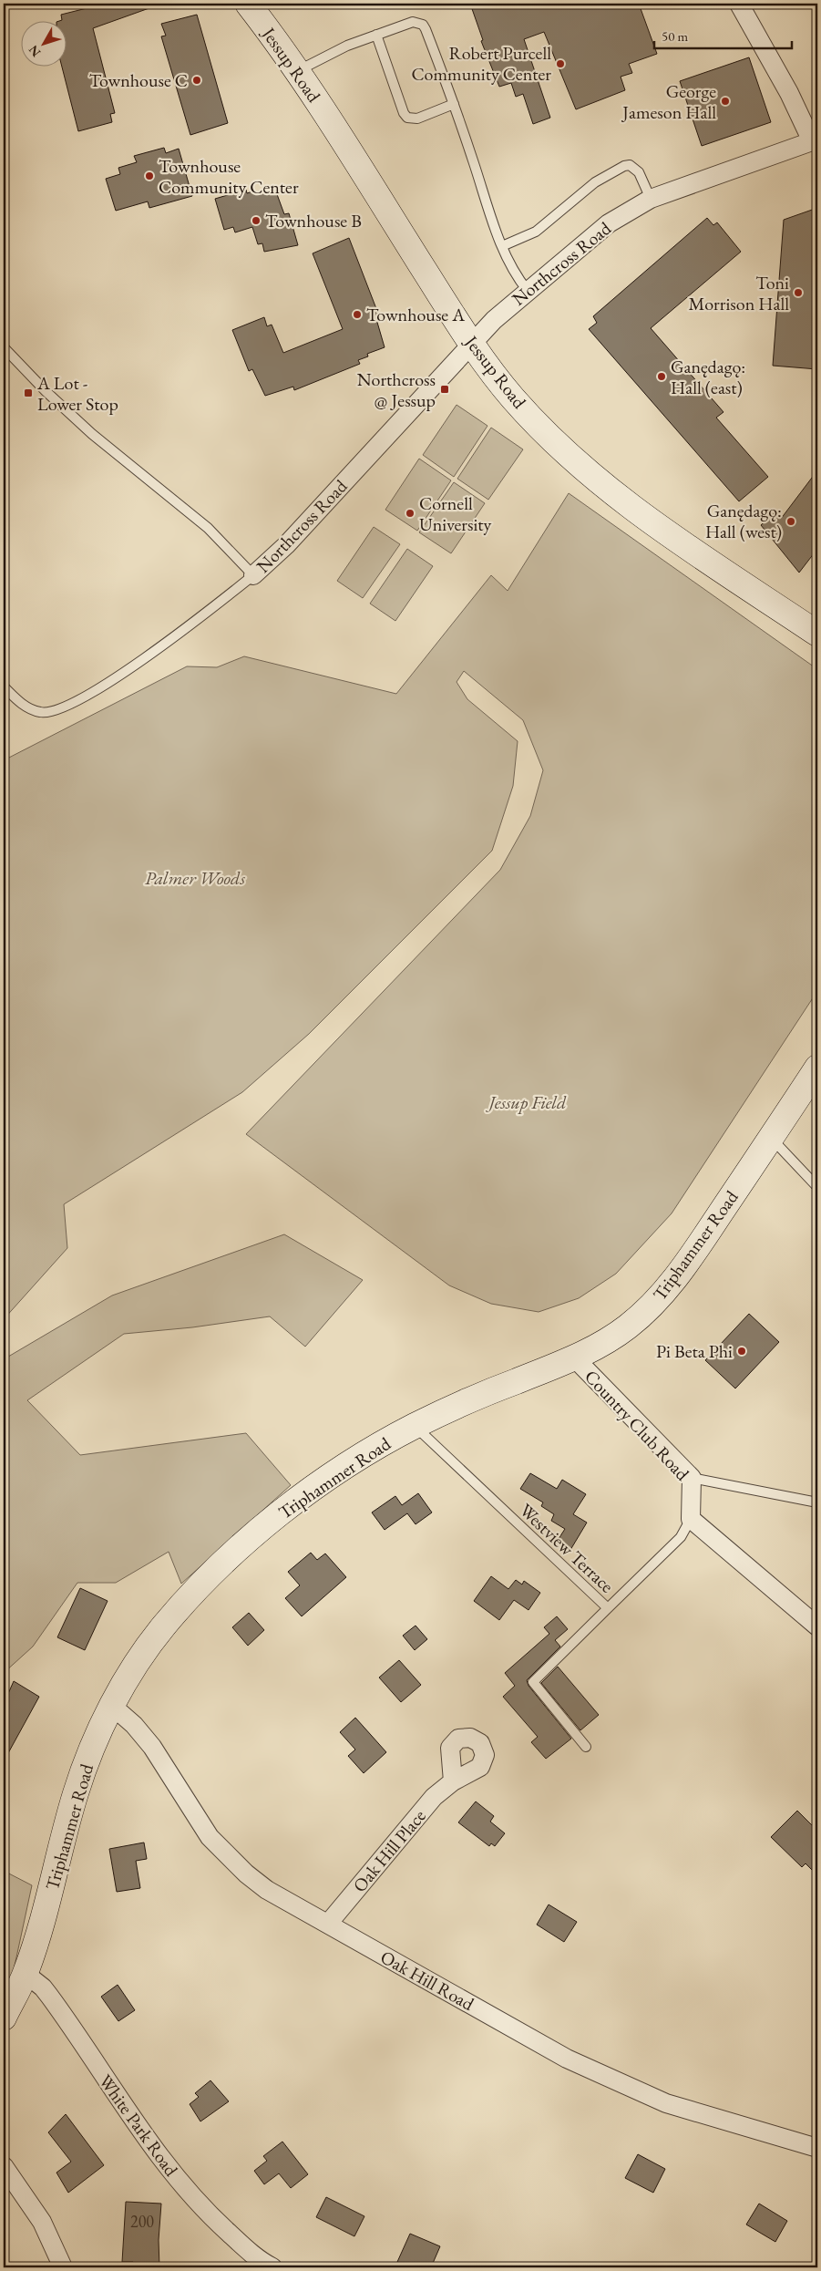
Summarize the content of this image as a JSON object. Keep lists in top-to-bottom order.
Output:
{
  "streets": {
    "street": [
      "Jessup Road",
      "Northcross Road",
      "Triphammer Road",
      "Country Club Road",
      "Oak Hill Place",
      "Oak Hill Road",
      "White Park Road"
    ],
    "lane": ["Westview Terrace"]
  },
  "crossings": [
    ["Jessup Road", "Northcross Road"],
    ["Triphammer Road", "Country Club Road"],
    ["Triphammer Road", "Westview Terrace"],
    ["Triphammer Road", "Oak Hill Road"],
    ["Triphammer Road", "White Park Road"],
    ["Country Club Road", "Westview Terrace"],
    ["Oak Hill Place", "Oak Hill Road"]
  ],
  "parks": ["Palmer Woods", "Jessup Field"],
  "places": {
    "other": [
      "Robert Purcell Community Center",
      "Townhouse C",
      "George Jameson Hall",
      "Townhouse Community Center",
      "Townhouse B",
      "Toni Morrison Hall",
      "Townhouse A",
      "Ganędagǫ: Hall (east)",
      "Cornell University",
      "Ganędagǫ: Hall (west)",
      "Pi Beta Phi"
    ],
    "transit": ["Northcross @ Jessup", "A Lot - Lower Stop"]
  },
  "house_numbers": ["200"],
  "scale_bar": "50 m",
  "north": "bottom left"
}
